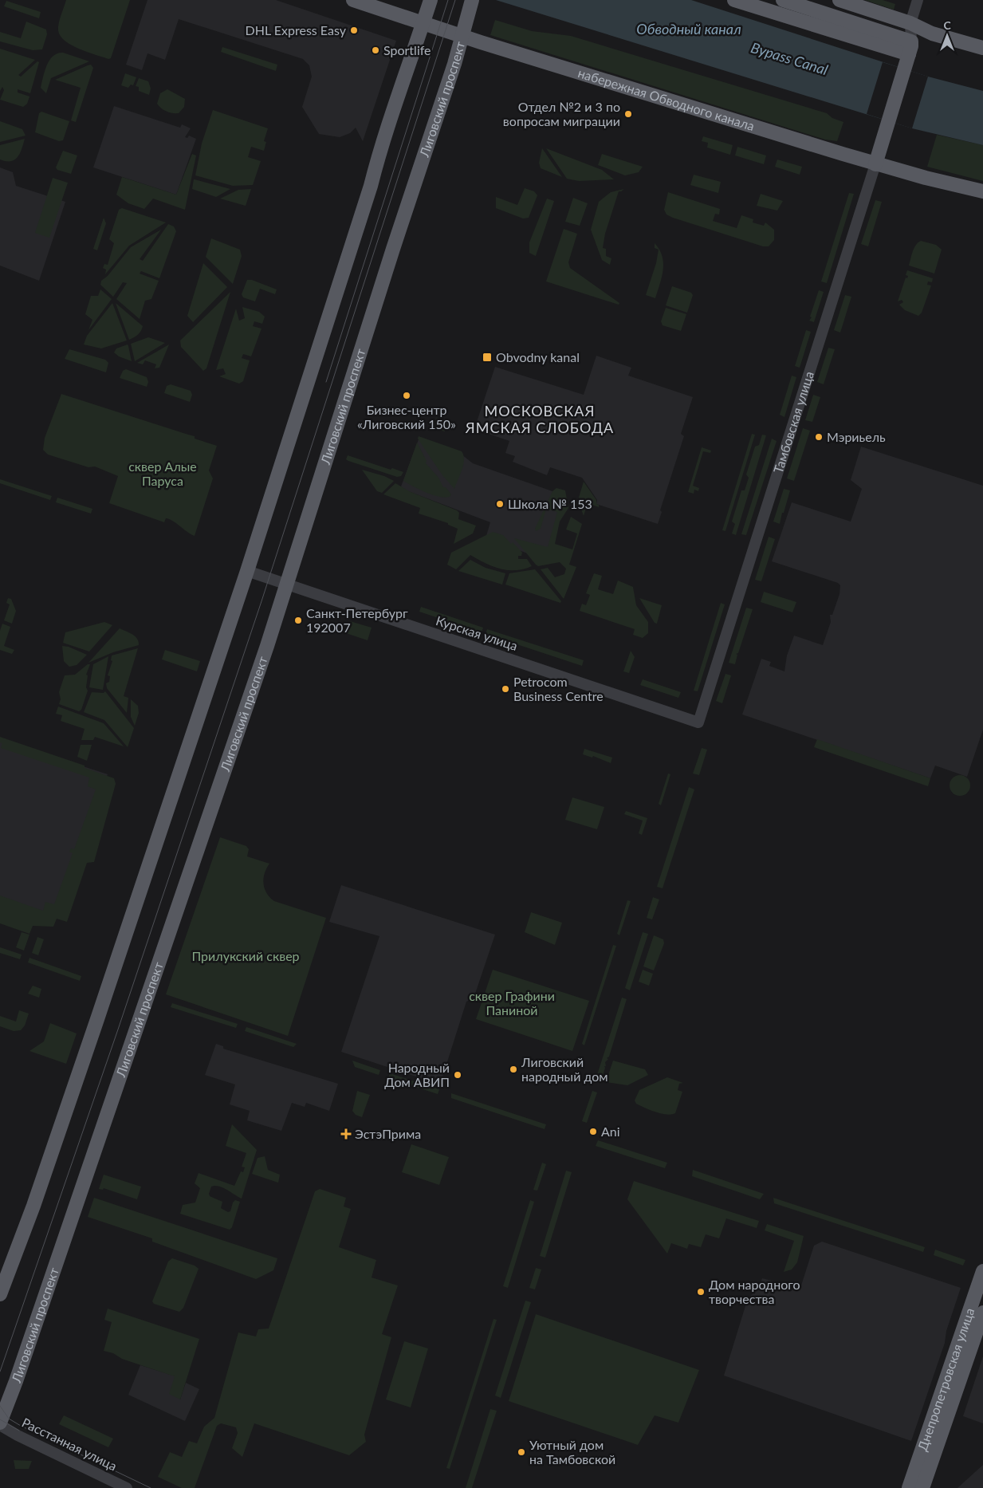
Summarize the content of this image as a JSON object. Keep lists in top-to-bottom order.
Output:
{
  "streets": {
    "main road": [
      "Лиговский проспект",
      "набережная Обводного канала",
      "Тамбовская улица",
      "Днепропетровская улица"
    ],
    "street": ["Курская улица", "Расстанная улица"]
  },
  "crossings": [
    ["Лиговский проспект", "набережная Обводного канала"],
    ["Лиговский проспект", "Курская улица"],
    ["Лиговский проспект", "Расстанная улица"],
    ["набережная Обводного канала", "Тамбовская улица"],
    ["Тамбовская улица", "Курская улица"]
  ],
  "districts": ["МОСКОВСКАЯ ЯМСКАЯ СЛОБОДА"],
  "water": ["Обводный канал", "Bypass Canal"],
  "parks": ["сквер Алые Паруса", "Прилукский сквер", "сквер Графини Паниной"],
  "places": {
    "other": [
      "DHL Express Easy",
      "Sportlife",
      "Отдел №2 и 3 по вопросам миграции",
      "Бизнес-центр «Лиговский 150»",
      "Мэриьель",
      "Школа № 153",
      "Санкт-Петербург 192007",
      "Petrocom Business Centre",
      "Лиговский народный дом",
      "Народный Дом АВИП",
      "Ani",
      "Дом народного творчества",
      "Уютный дом на Тамбовской"
    ],
    "transit": ["Obvodny kanal"],
    "health": ["ЭстэПрима"]
  },
  "north": "top"
}
